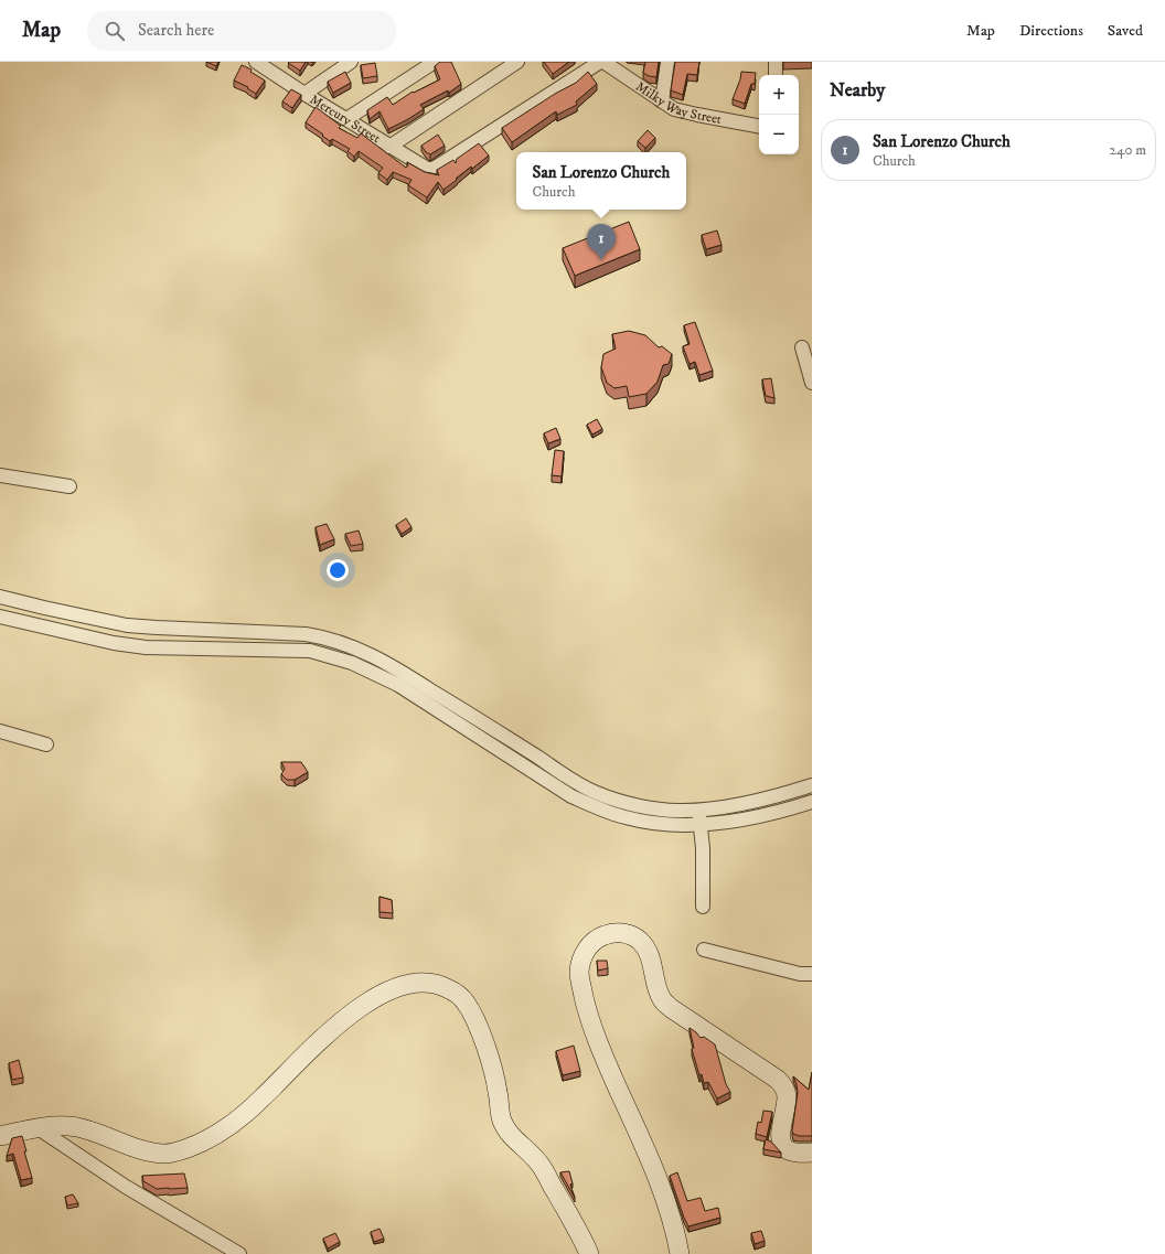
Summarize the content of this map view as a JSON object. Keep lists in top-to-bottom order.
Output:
{
  "streets": {
    "street": ["Milky Way Street", "Mercury Street"]
  },
  "crossings": [
    ["Milky Way Street", "Mercury Street"]
  ],
  "page": {
    "header": "Map",
    "search": "Search here",
    "nav": ["Map", "Directions", "Saved"],
    "heading": "Nearby",
    "map_buttons": ["+", "−"],
    "list": [
      {
        "mark": "1",
        "name": "San Lorenzo Church",
        "note": "Church",
        "value": "240 m"
      }
    ],
    "popup": ["San Lorenzo Church", "Church"],
    "pins": "1"
  }
}
